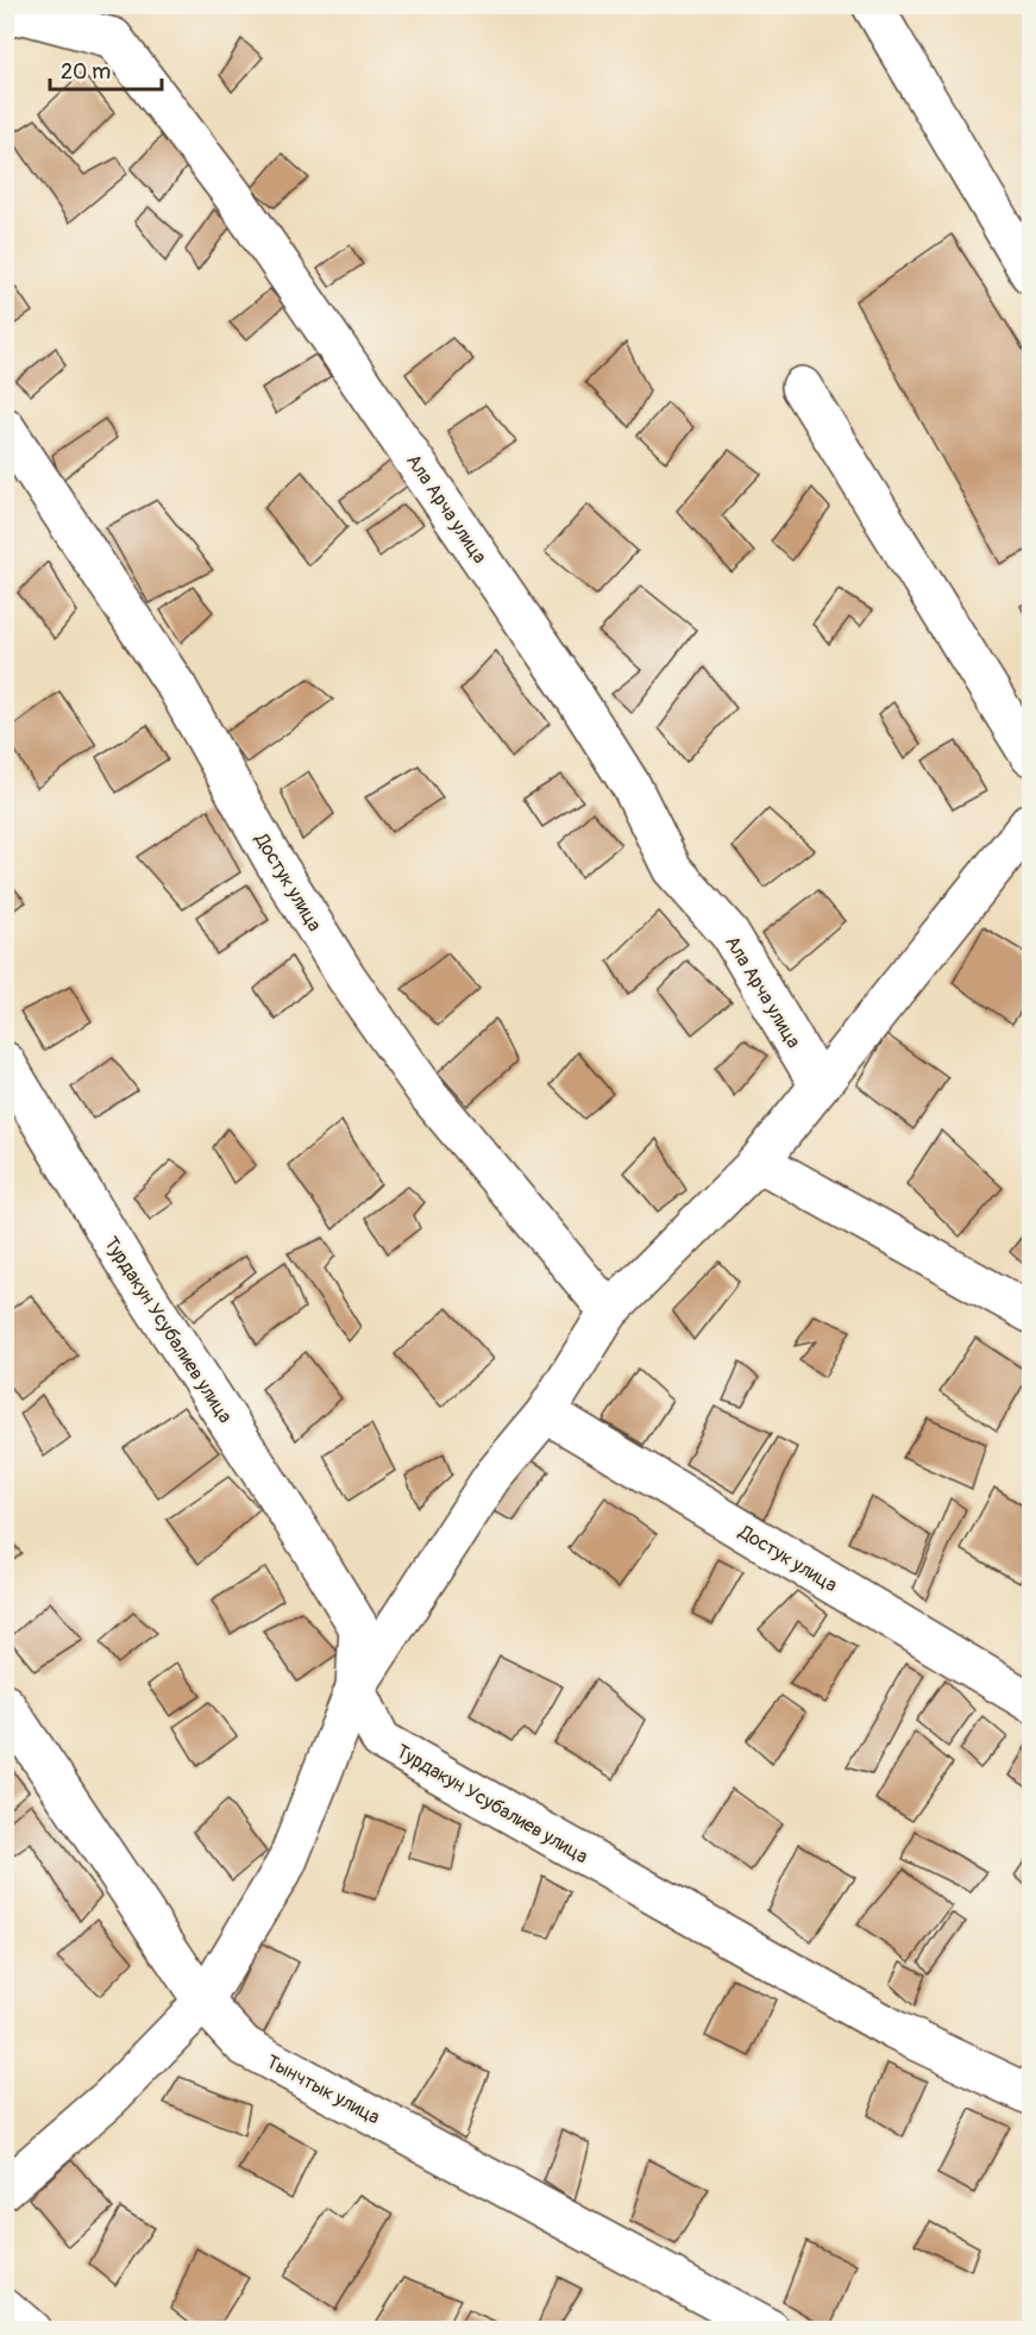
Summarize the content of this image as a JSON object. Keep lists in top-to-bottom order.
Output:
{
  "streets": {
    "street": [
      "Ала Арча улица",
      "Достук улица",
      "Турдакун Усубалиев улица",
      "Тынчтык улица"
    ]
  },
  "scale_bar": "20 m"
}
